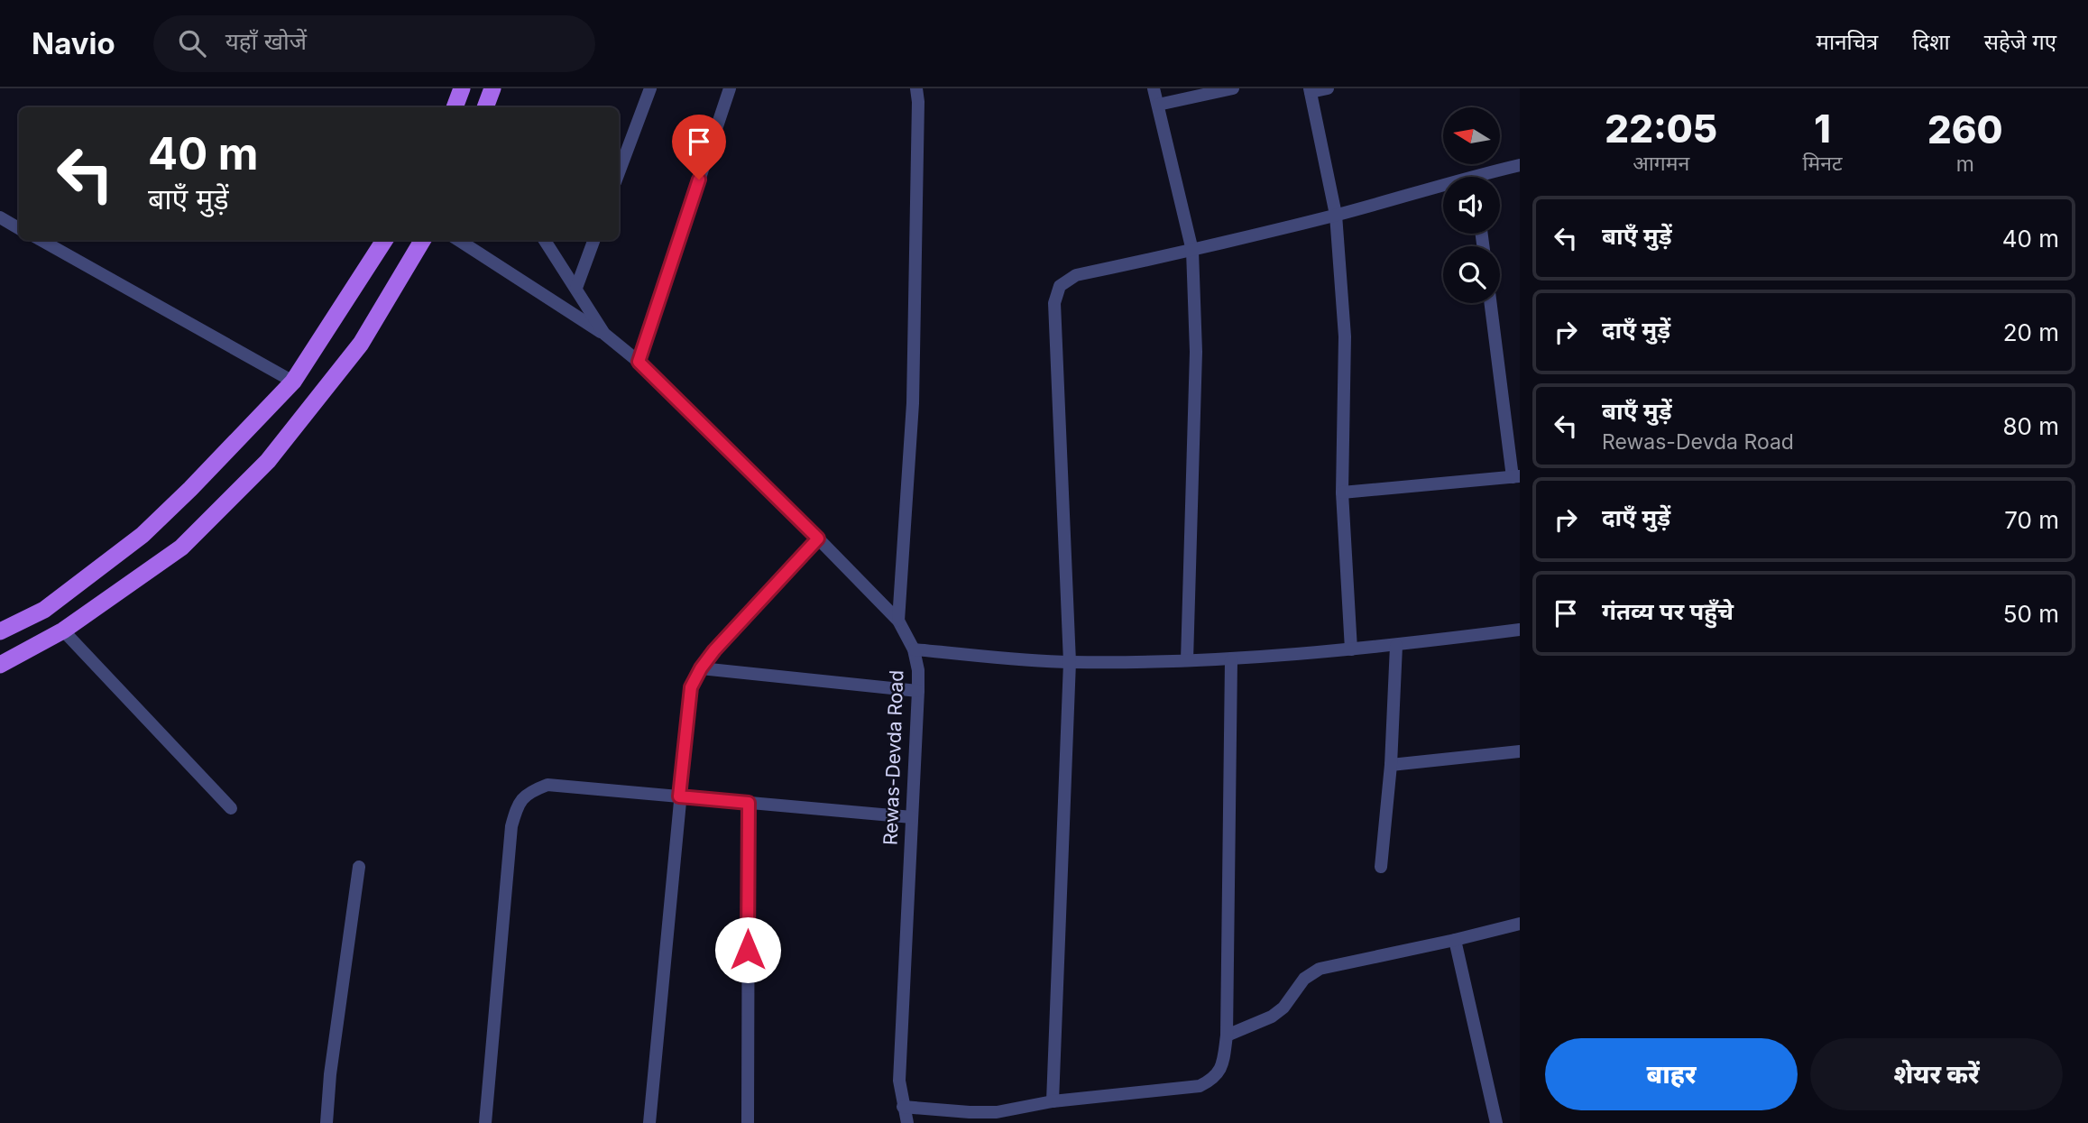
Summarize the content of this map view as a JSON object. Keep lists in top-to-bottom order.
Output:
{
  "streets": {
    "street": ["Rewas-Devda Road"]
  },
  "north": "left",
  "page": {
    "header": "Navio",
    "search": "यहाँ खोजें",
    "nav": ["मानचित्र", "दिशा", "सहेजे गए"],
    "eta": [
      "22:05",
      "आगमन",
      "1",
      "मिनट",
      "260",
      "m"
    ],
    "turn": ["40 m", "बाएँ मुड़ें"],
    "list": [
      {
        "name": "बाएँ मुड़ें",
        "value": "40 m"
      },
      {
        "name": "दाएँ मुड़ें",
        "value": "20 m"
      },
      {
        "name": "बाएँ मुड़ें",
        "note": "Rewas-Devda Road",
        "value": "80 m"
      },
      {
        "name": "दाएँ मुड़ें",
        "value": "70 m"
      },
      {
        "name": "गंतव्य पर पहुँचे",
        "value": "50 m"
      }
    ],
    "buttons": ["बाहर", "शेयर करें"]
  }
}
